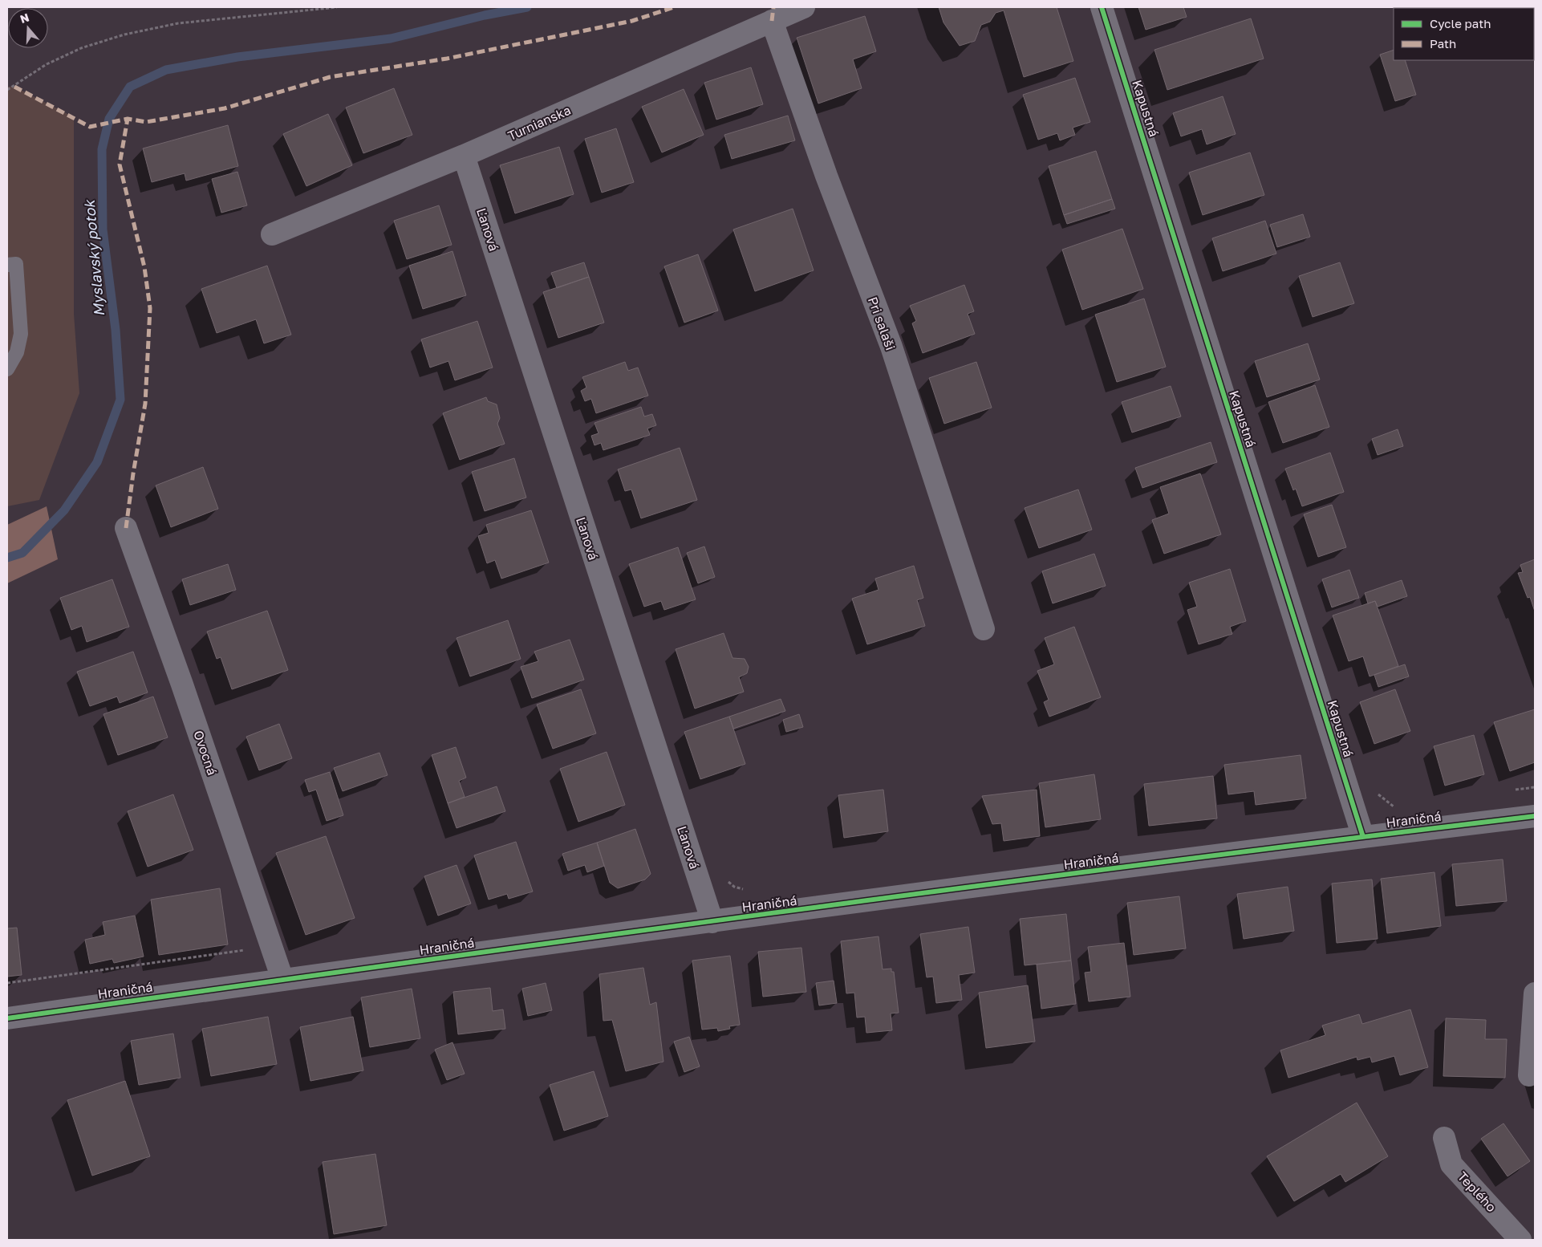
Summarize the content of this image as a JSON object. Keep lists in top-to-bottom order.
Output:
{
  "streets": {
    "street": [
      "Kapustná",
      "Turnianska",
      "Ľanová",
      "Pri salaši",
      "Ovocná",
      "Hraničná",
      "Teplého"
    ]
  },
  "crossings": [
    ["Kapustná", "Hraničná"],
    ["Turnianska", "Ľanová"],
    ["Turnianska", "Pri salaši"],
    ["Ľanová", "Hraničná"],
    ["Ovocná", "Hraničná"]
  ],
  "water": ["Myslavský potok"],
  "legend": ["Cycle path", "Path"],
  "north": "top"
}
